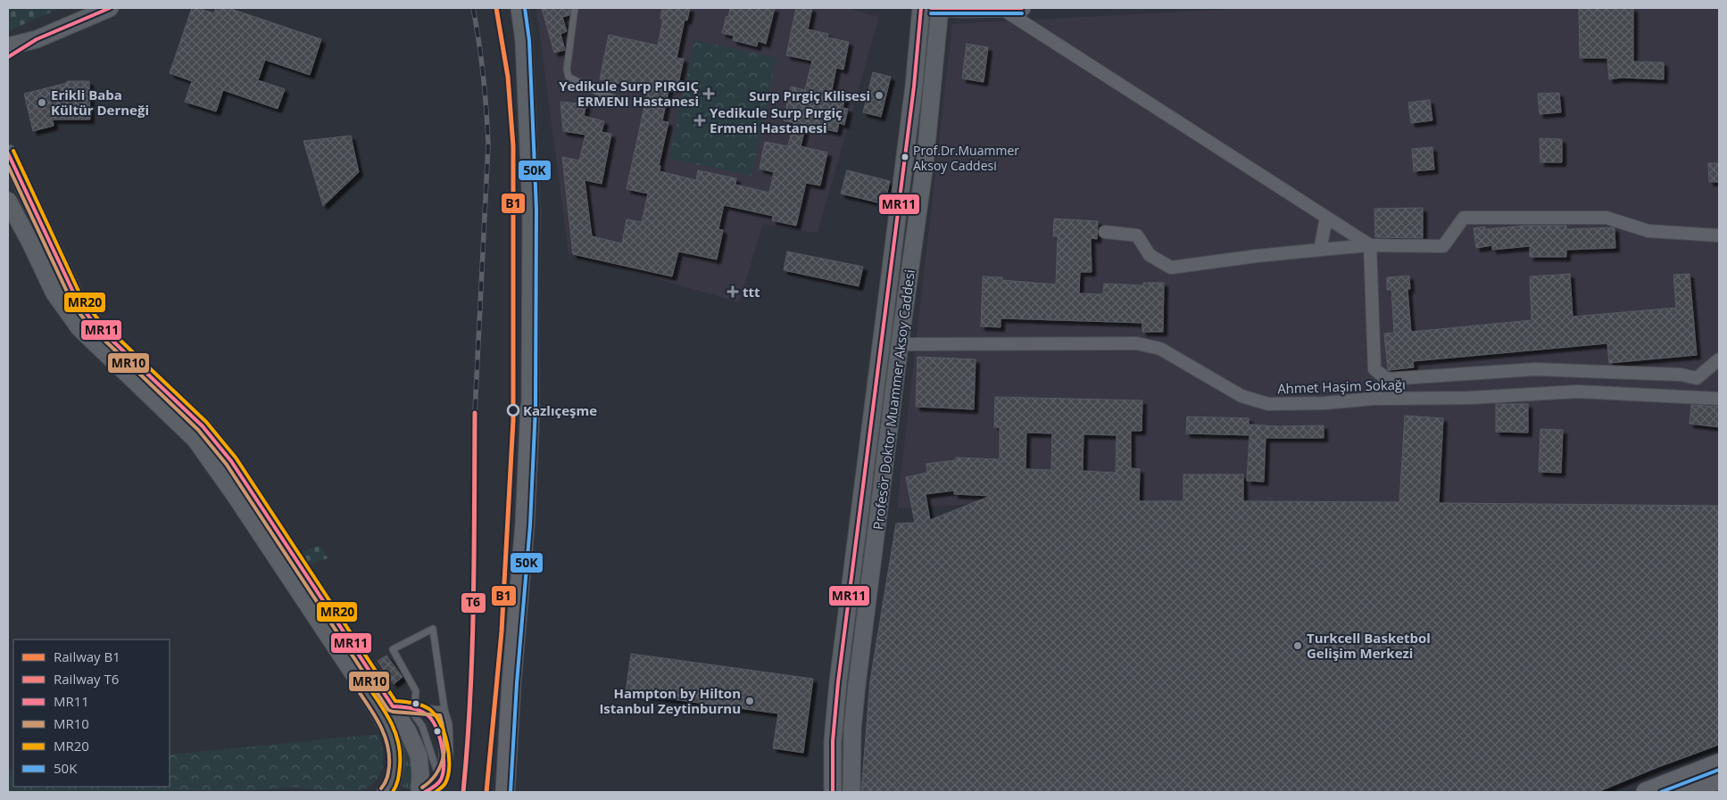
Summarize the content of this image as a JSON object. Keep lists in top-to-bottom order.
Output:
{
  "streets": {
    "main road": ["Profesör Doktor Muammer Aksoy Caddesi"],
    "street": ["Ahmet Haşim Sokağı"]
  },
  "crossings": [
    ["Ahmet Haşim Sokağı", "Profesör Doktor Muammer Aksoy Caddesi"]
  ],
  "places": {
    "health": ["Yedikule Surp PIRGIÇ ERMENI Hastanesi", "Yedikule Surp Pırgiç Ermeni Hastanesi", "ttt"],
    "other": [
      "Surp Pırgiç Kilisesi",
      "Erikli Baba Kültür Derneği",
      "Prof.Dr.Muammer Aksoy Caddesi",
      "Kazlıçeşme",
      "Turkcell Basketbol Gelişim Merkezi",
      "Hampton by Hilton Istanbul Zeytinburnu"
    ]
  },
  "lines": [
    "rail line B1",
    "transit line MR11",
    "transit line 50K",
    "transit line MR20",
    "transit line MR10",
    "rail line T6"
  ],
  "legend": [
    "Railway B1",
    "Railway T6",
    "MR11",
    "MR10",
    "MR20",
    "50K"
  ]
}
